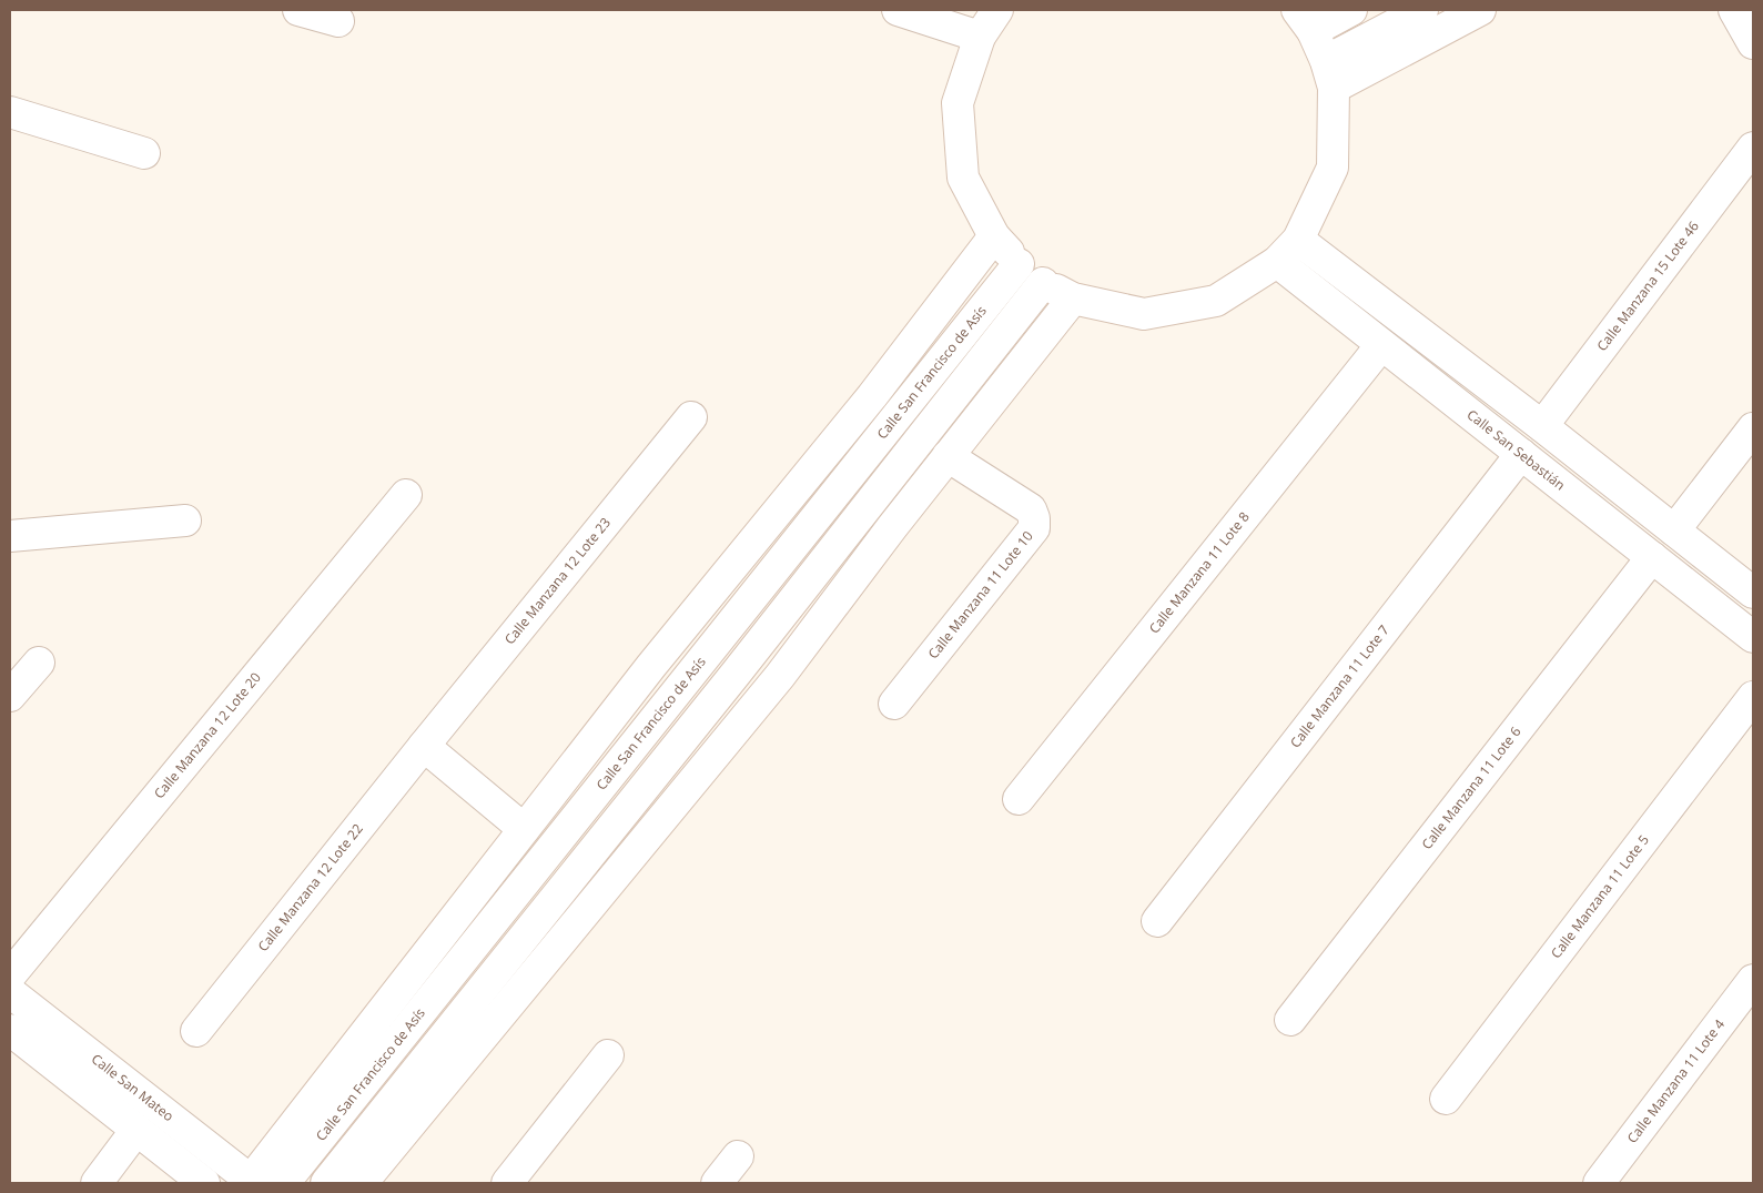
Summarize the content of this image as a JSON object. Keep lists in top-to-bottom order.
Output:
{
  "streets": {
    "street": [
      "Calle Manzana 15 Lote 46",
      "Calle San Francisco de Asís",
      "Calle San Sebastián",
      "Calle Manzana 11 Lote 8",
      "Calle Manzana 12 Lote 23",
      "Calle Manzana 11 Lote 10",
      "Calle Manzana 11 Lote 7",
      "Calle Manzana 12 Lote 20",
      "Calle Manzana 11 Lote 6",
      "Calle Manzana 12 Lote 22",
      "Calle Manzana 11 Lote 5",
      "Calle Manzana 11 Lote 4",
      "Calle San Mateo"
    ]
  },
  "crossings": [
    ["Calle San Francisco de Asís", "Calle San Mateo"],
    ["Calle San Sebastián", "Calle Manzana 11 Lote 8"],
    ["Calle San Sebastián", "Calle Manzana 11 Lote 7"],
    ["Calle San Sebastián", "Calle Manzana 11 Lote 6"],
    ["Calle Manzana 12 Lote 23", "Calle Manzana 12 Lote 22"]
  ]
}
